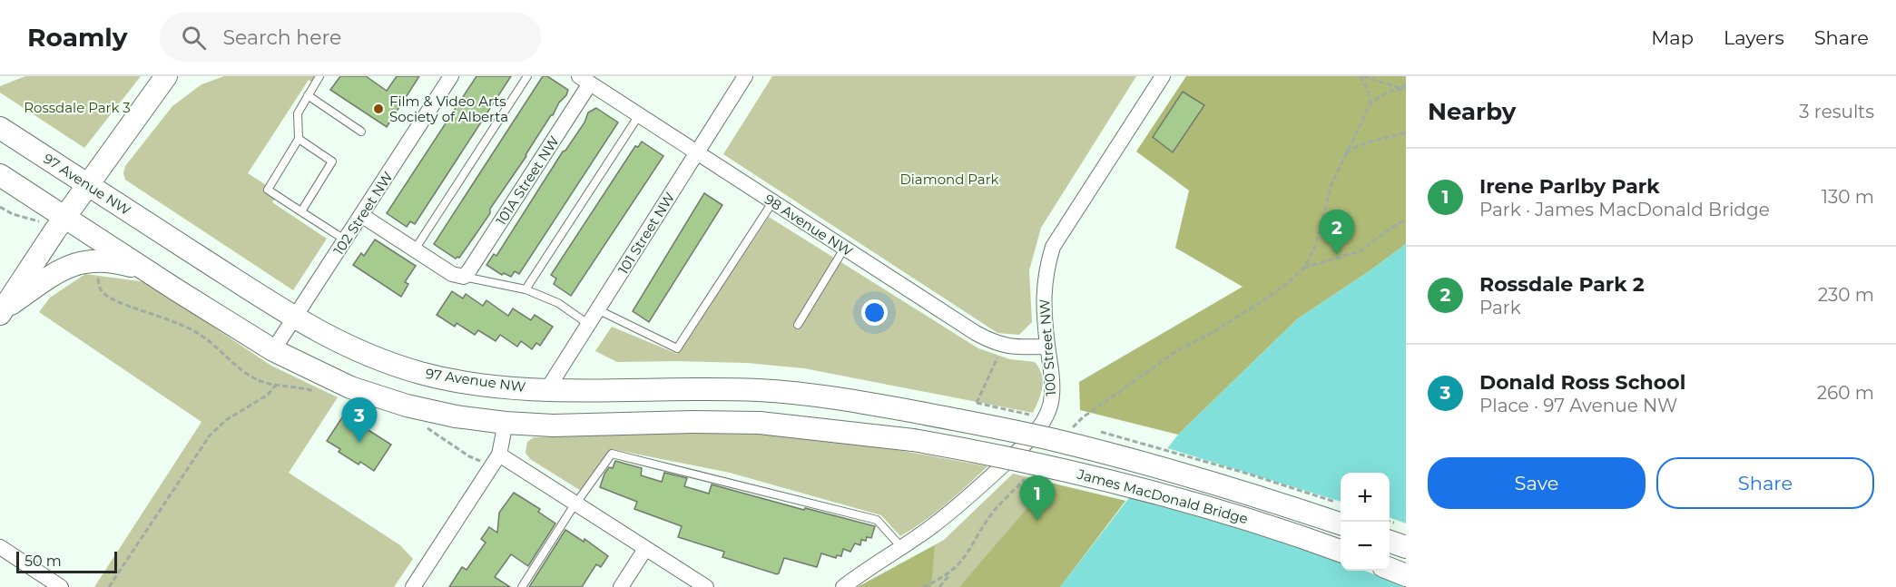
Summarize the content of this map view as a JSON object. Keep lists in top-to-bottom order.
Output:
{
  "streets": {
    "main road": ["97 Avenue NW", "James MacDonald Bridge"],
    "street": [
      "101A Street NW",
      "102 Street NW",
      "98 Avenue NW",
      "101 Street NW",
      "100 Street NW"
    ]
  },
  "crossings": [
    ["101A Street NW", "98 Avenue NW"],
    ["97 Avenue NW", "102 Street NW"],
    ["97 Avenue NW", "101 Street NW"],
    ["97 Avenue NW", "James MacDonald Bridge"],
    ["98 Avenue NW", "101 Street NW"],
    ["98 Avenue NW", "100 Street NW"]
  ],
  "parks": ["Rossdale Park 3", "Diamond Park"],
  "places": ["Film & Video Arts Society of Alberta"],
  "scale_bar": "50 m",
  "page": {
    "header": "Roamly",
    "search": "Search here",
    "nav": ["Map", "Layers", "Share"],
    "heading": ["Nearby", "3 results"],
    "list": [
      {
        "mark": "1",
        "name": "Irene Parlby Park",
        "note": "Park · James MacDonald Bridge",
        "value": "130 m"
      },
      {
        "mark": "2",
        "name": "Rossdale Park 2",
        "note": "Park",
        "value": "230 m"
      },
      {
        "mark": "3",
        "name": "Donald Ross School",
        "note": "Place · 97 Avenue NW",
        "value": "260 m"
      }
    ],
    "pins": ["2", "3", "1"],
    "buttons": ["Save", "Share"],
    "map_buttons": ["+", "−"],
    "scale": "50 m"
  }
}
